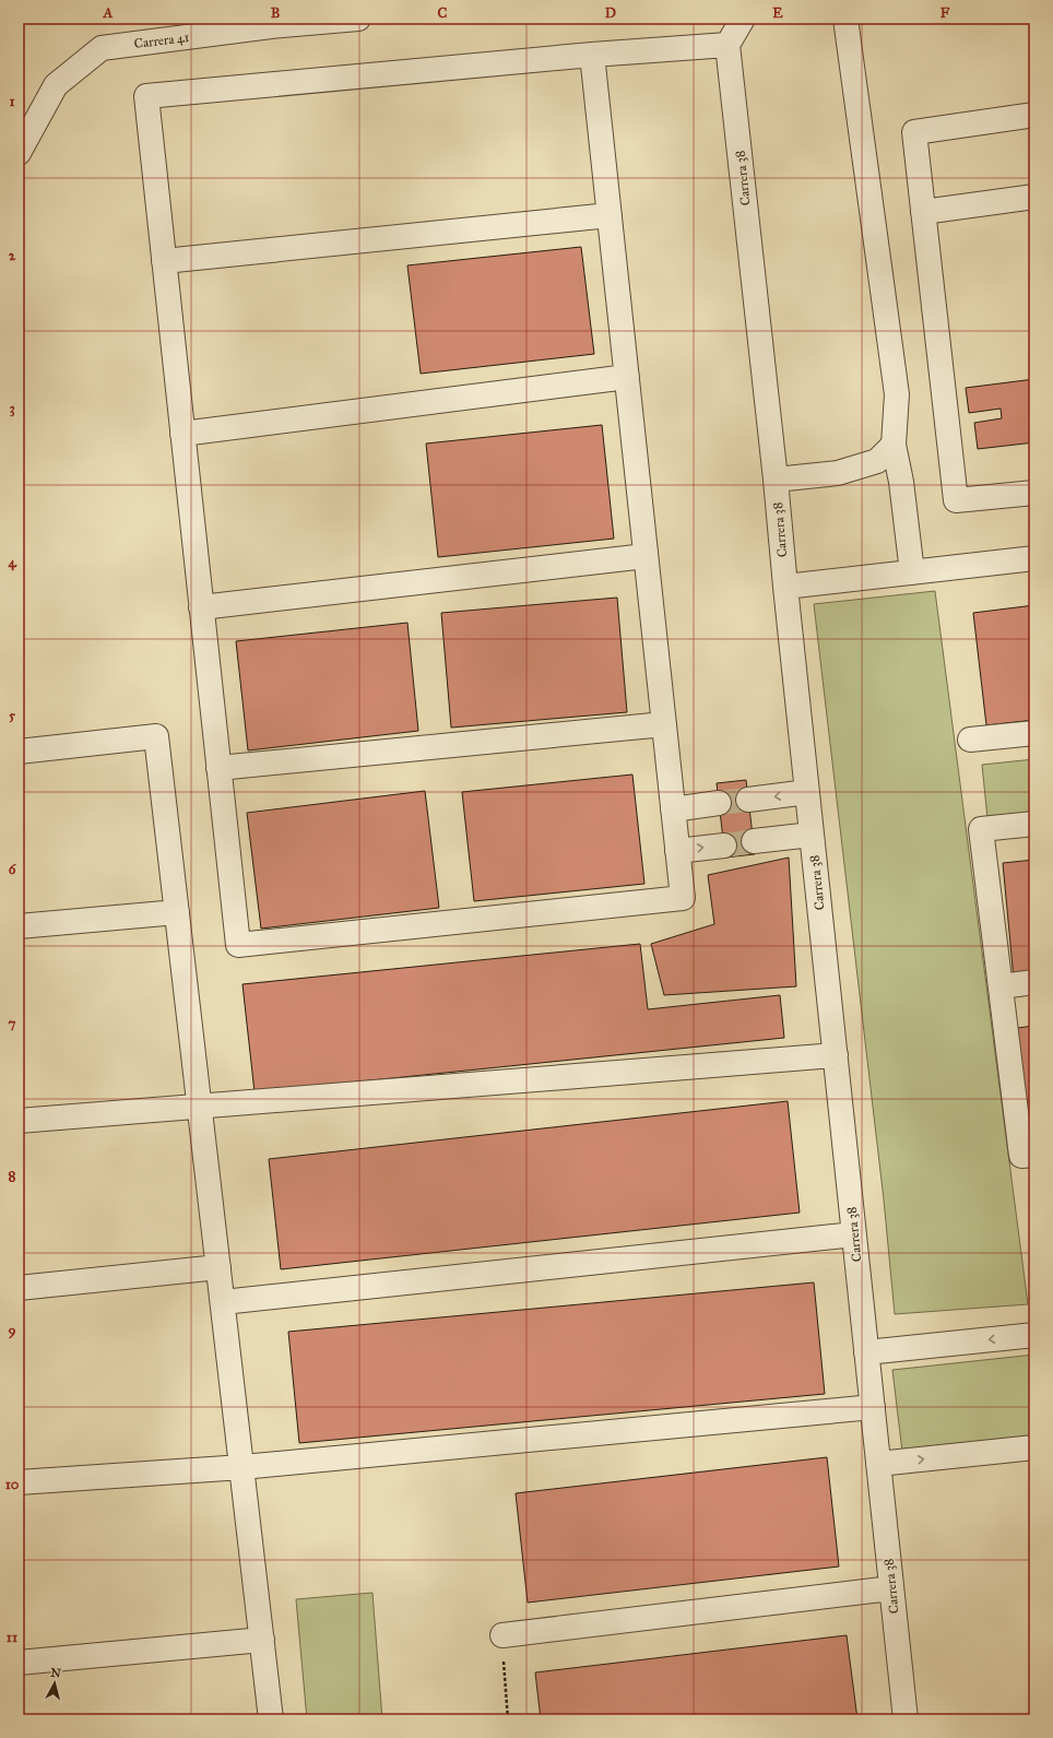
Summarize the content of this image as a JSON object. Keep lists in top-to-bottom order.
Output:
{
  "streets": {
    "street": ["Carrera 41", "Carrera 38"]
  },
  "north": "top",
  "grid": {
    "columns": [
      "A",
      "B",
      "C",
      "D",
      "E",
      "F"
    ],
    "rows": [
      "1",
      "2",
      "3",
      "4",
      "5",
      "6",
      "7",
      "8",
      "9",
      "10",
      "11"
    ]
  }
}
